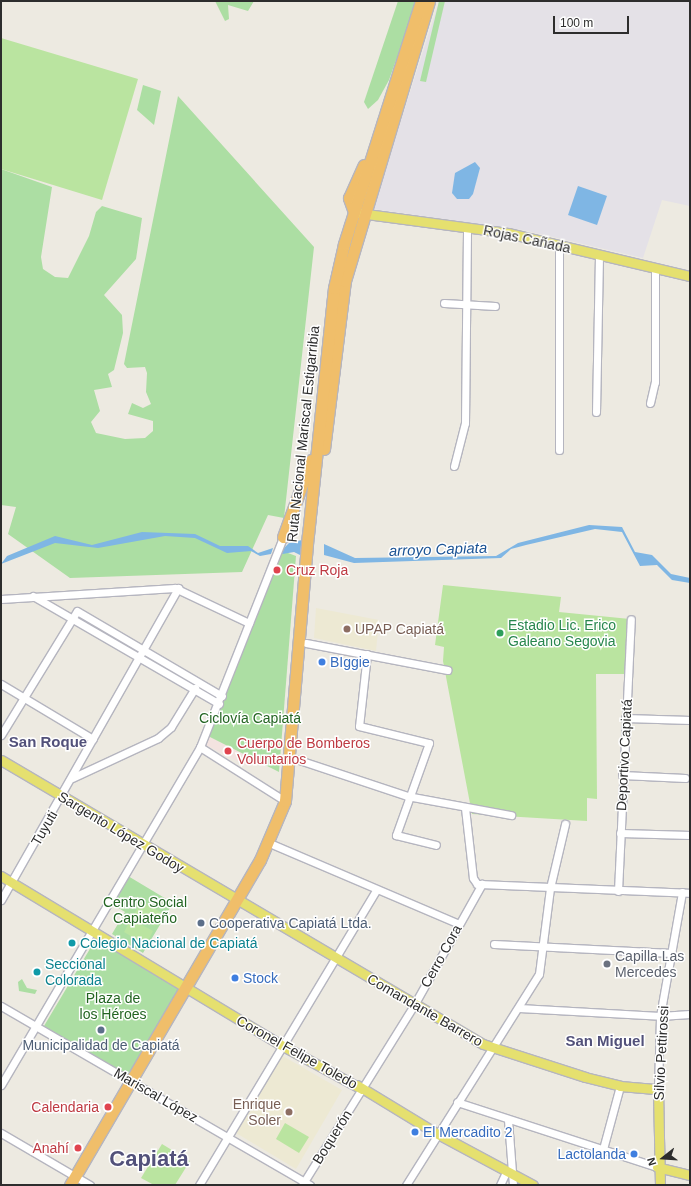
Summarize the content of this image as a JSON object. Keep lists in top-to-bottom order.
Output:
{
  "streets": {
    "highway": ["Ruta Nacional Mariscal Estigarribia"],
    "main road": [
      "Rojas Cañada",
      "Sargento López Godoy",
      "Comandante Barrero",
      "Coronel Felipe Toledo",
      "Silvio Pettirossi"
    ],
    "street": [
      "Deportivo Capiatá",
      "Tuyuti",
      "Cerro Cora",
      "Mariscal López",
      "Boquerón"
    ]
  },
  "crossings": [
    ["Rojas Cañada", "Ruta Nacional Mariscal Estigarribia"],
    ["Ruta Nacional Mariscal Estigarribia", "Sargento López Godoy"],
    ["Ruta Nacional Mariscal Estigarribia", "Comandante Barrero"],
    ["Ruta Nacional Mariscal Estigarribia", "Coronel Felipe Toledo"],
    ["Ruta Nacional Mariscal Estigarribia", "Mariscal López"],
    ["Tuyuti", "Sargento López Godoy"],
    ["Tuyuti", "Coronel Felipe Toledo"],
    ["Sargento López Godoy", "Comandante Barrero"],
    ["Cerro Cora", "Comandante Barrero"],
    ["Cerro Cora", "Coronel Felipe Toledo"],
    ["Cerro Cora", "Boquerón"],
    ["Comandante Barrero", "Silvio Pettirossi"],
    ["Coronel Felipe Toledo", "Boquerón"],
    ["Mariscal López", "Boquerón"]
  ],
  "districts": ["San Roque", "San Miguel", "Capiatá"],
  "water": ["arroyo Capiata"],
  "parks": ["Ciclovía Capiatá", "Centro Social Capiateño", "Plaza de los Héroes"],
  "places": [
    "Cruz Roja",
    "UPAP Capiatá",
    "Estadio Lic. Erico Galeano Segovia",
    "BIggie",
    "Cuerpo de Bomberos Voluntarios",
    "Cooperativa Capiatá Ltda.",
    "Colegio Nacional de Capiatá",
    "Capilla Las Mercedes",
    "Seccional Colorada",
    "Stock",
    "Municipalidad de Capiatá",
    "Calendaria",
    "Enrique Soler",
    "El Mercadito 2",
    "Anahí",
    "Lactolanda"
  ],
  "scale_bar": "100 m",
  "north": "left"
}
